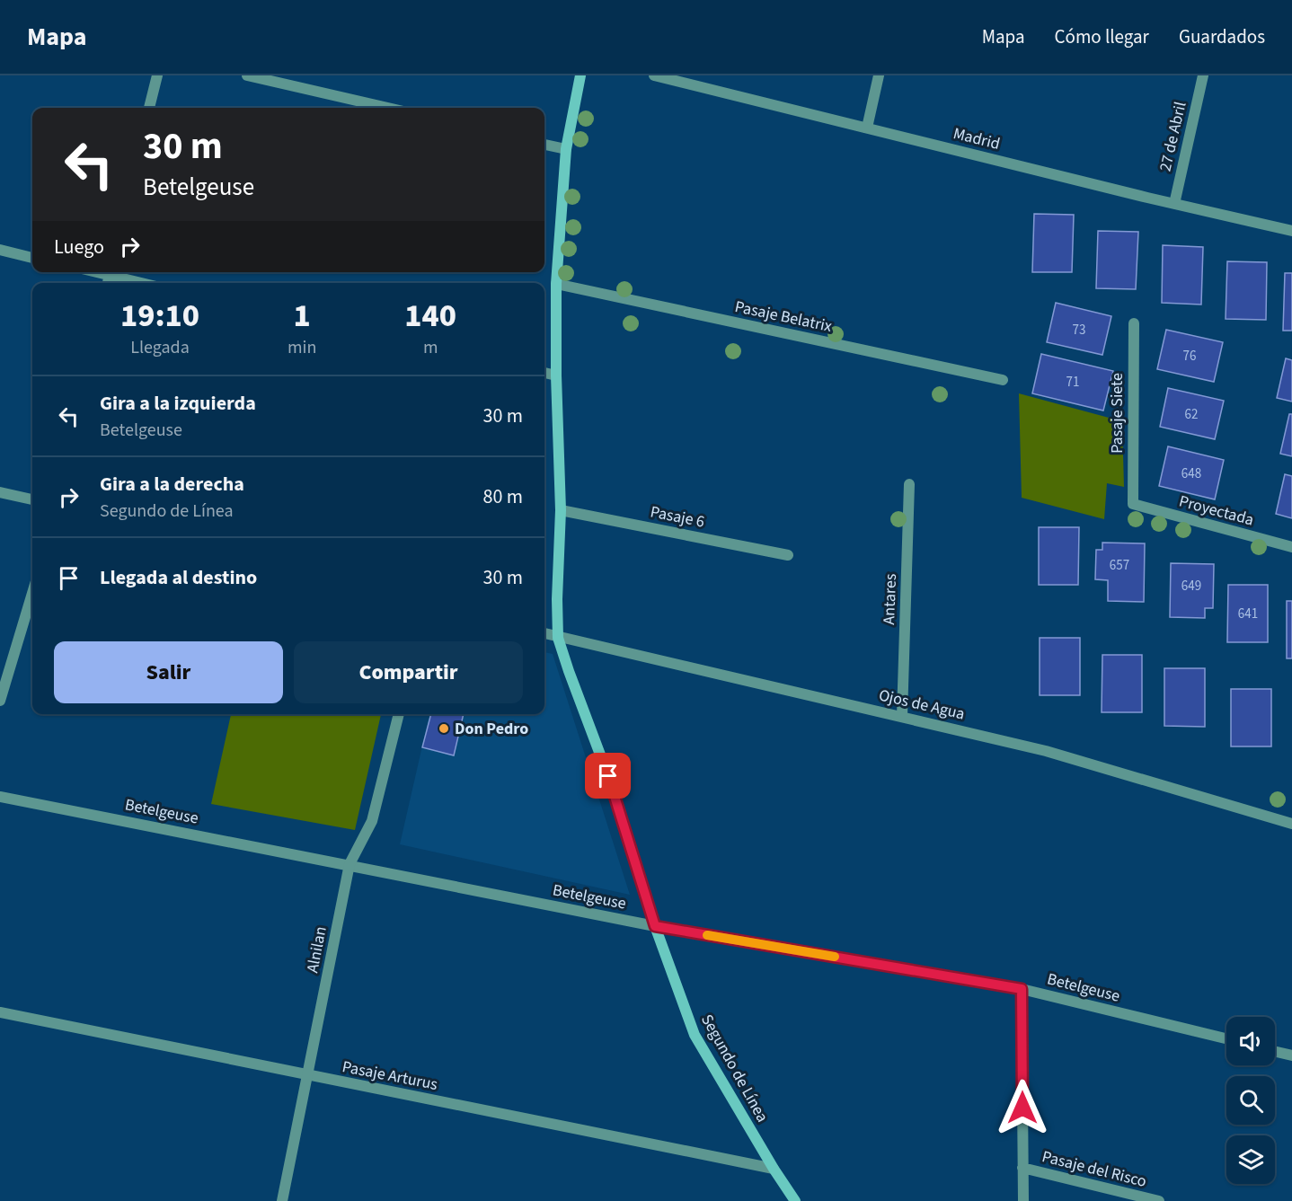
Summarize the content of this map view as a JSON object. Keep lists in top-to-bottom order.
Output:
{
  "streets": {
    "main road": ["Segundo de Línea"],
    "street": [
      "27 de Abril",
      "Madrid",
      "Pasaje Belatrix",
      "Pasaje Siete",
      "Proyectada",
      "Pasaje 6",
      "Antares",
      "Ojos de Agua",
      "Betelgeuse",
      "Alnilan",
      "Pasaje Arturus",
      "Pasaje del Risco"
    ]
  },
  "crossings": [
    ["27 de Abril", "Madrid"],
    ["Pasaje Belatrix", "Segundo de Línea"],
    ["Pasaje Siete", "Proyectada"],
    ["Pasaje 6", "Segundo de Línea"],
    ["Antares", "Ojos de Agua"],
    ["Ojos de Agua", "Segundo de Línea"],
    ["Betelgeuse", "Alnilan"],
    ["Betelgeuse", "Segundo de Línea"],
    ["Alnilan", "Pasaje Arturus"],
    ["Segundo de Línea", "Pasaje Arturus"]
  ],
  "places": ["Don Pedro"],
  "house_numbers": [
    "73",
    "76",
    "71",
    "62",
    "648",
    "657",
    "649",
    "641"
  ],
  "page": {
    "header": "Mapa",
    "nav": ["Mapa", "Cómo llegar", "Guardados"],
    "turn": ["30 m", "Betelgeuse"],
    "then": "Luego",
    "eta": [
      "19:10",
      "Llegada",
      "1",
      "min",
      "140",
      "m"
    ],
    "list": [
      {
        "name": "Gira a la izquierda",
        "note": "Betelgeuse",
        "value": "30 m"
      },
      {
        "name": "Gira a la derecha",
        "note": "Segundo de Línea",
        "value": "80 m"
      },
      {
        "name": "Llegada al destino",
        "value": "30 m"
      }
    ],
    "buttons": ["Salir", "Compartir"]
  }
}
